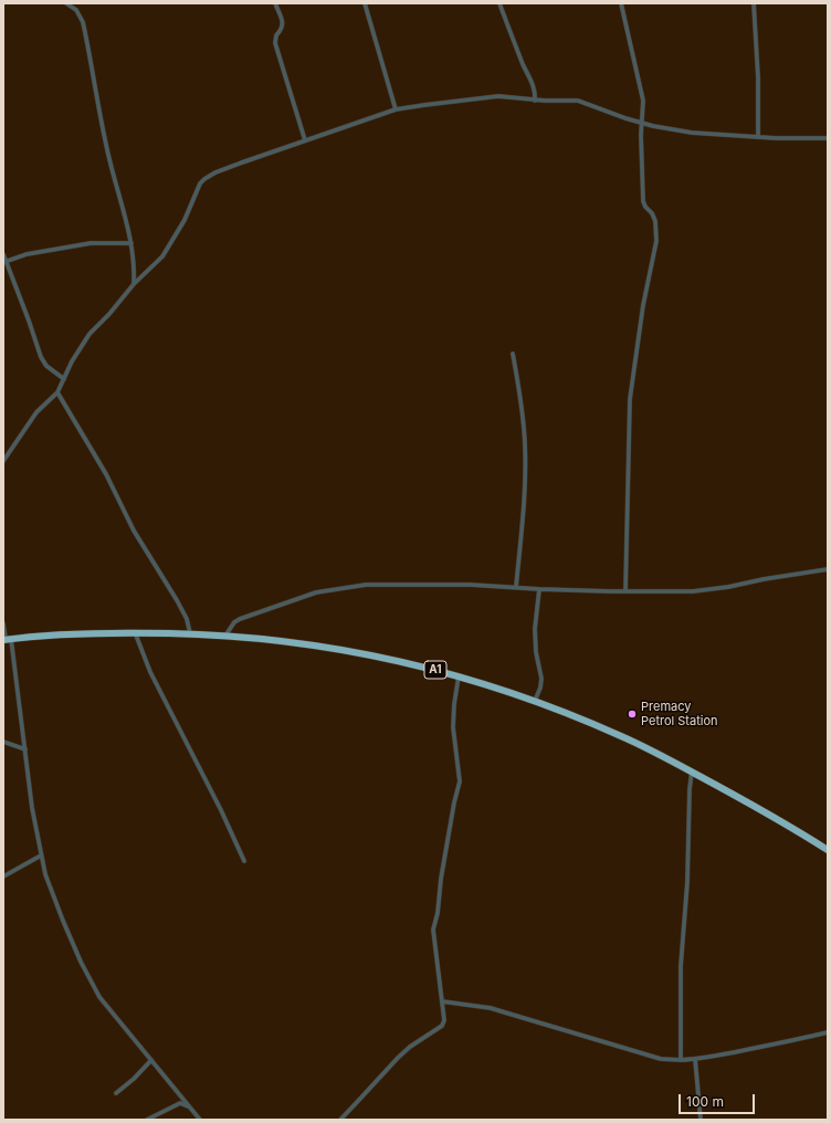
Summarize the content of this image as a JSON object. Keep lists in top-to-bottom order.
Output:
{
  "streets": {
    "highway": ["A1"]
  },
  "places": ["Premacy Petrol Station"],
  "scale_bar": "100 m"
}
